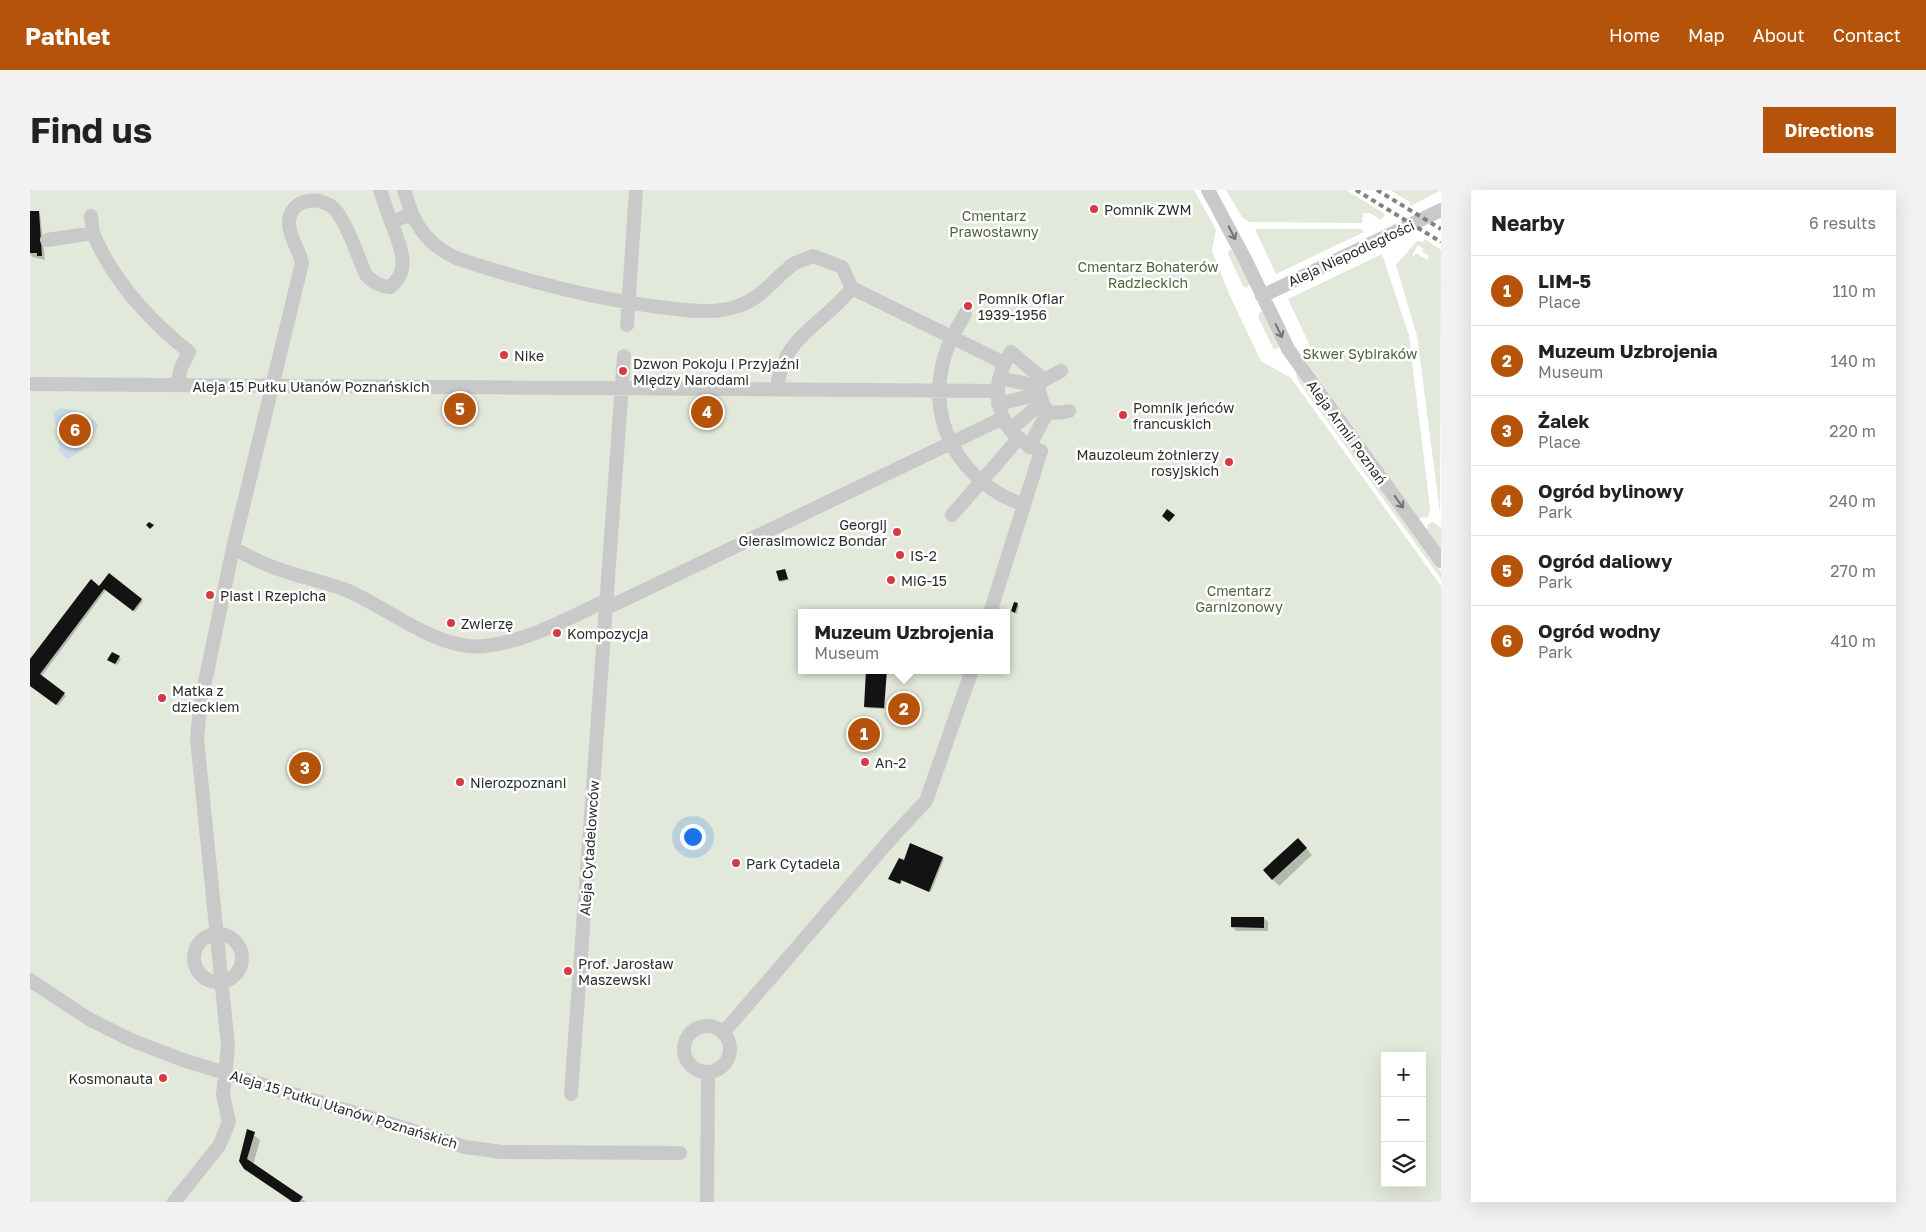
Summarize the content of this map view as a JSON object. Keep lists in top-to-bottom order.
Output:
{
  "streets": {
    "street": [
      "Aleja Niepodległości",
      "Aleja 15 Pułku Ułanów Poznańskich",
      "Aleja Armii Poznań",
      "Aleja Cytadelowców"
    ]
  },
  "crossings": [
    ["Aleja Niepodległości", "Aleja Armii Poznań"],
    ["Aleja 15 Pułku Ułanów Poznańskich", "Aleja Cytadelowców"]
  ],
  "one_way": ["Aleja Armii Poznań"],
  "parks": [
    "Cmentarz Prawosławny",
    "Cmentarz Bohaterów Radzieckich",
    "Skwer Sybiraków",
    "Cmentarz Garnizonowy"
  ],
  "places": [
    "Pomnik ZWM",
    "Pomnik Ofiar 1939-1956",
    "Nike",
    "Dzwon Pokoju i Przyjaźni Między Narodami",
    "Pomnik jeńców francuskich",
    "Mauzoleum żołnierzy rosyjskich",
    "Georgij Gierasimowicz Bondar",
    "IS-2",
    "MiG-15",
    "Piast i Rzepicha",
    "Zwierzę",
    "Kompozycja",
    "Matka z dzieckiem",
    "An-2",
    "Nierozpoznani",
    "Park Cytadela",
    "Prof. Jarosław Maszewski",
    "Kosmonauta"
  ],
  "page": {
    "header": "Pathlet",
    "nav": [
      "Home",
      "Map",
      "About",
      "Contact"
    ],
    "buttons": "Directions",
    "title": "Find us",
    "heading": ["Nearby", "6 results"],
    "list": [
      {
        "mark": "1",
        "name": "LIM-5",
        "note": "Place",
        "value": "110 m"
      },
      {
        "mark": "2",
        "name": "Muzeum Uzbrojenia",
        "note": "Museum",
        "value": "140 m"
      },
      {
        "mark": "3",
        "name": "Żalek",
        "note": "Place",
        "value": "220 m"
      },
      {
        "mark": "4",
        "name": "Ogród bylinowy",
        "note": "Park",
        "value": "240 m"
      },
      {
        "mark": "5",
        "name": "Ogród daliowy",
        "note": "Park",
        "value": "270 m"
      },
      {
        "mark": "6",
        "name": "Ogród wodny",
        "note": "Park",
        "value": "410 m"
      }
    ],
    "pins": [
      "5",
      "4",
      "6",
      "2",
      "1",
      "3"
    ],
    "popup": ["Muzeum Uzbrojenia", "Museum"],
    "map_buttons": ["+", "−"]
  }
}
